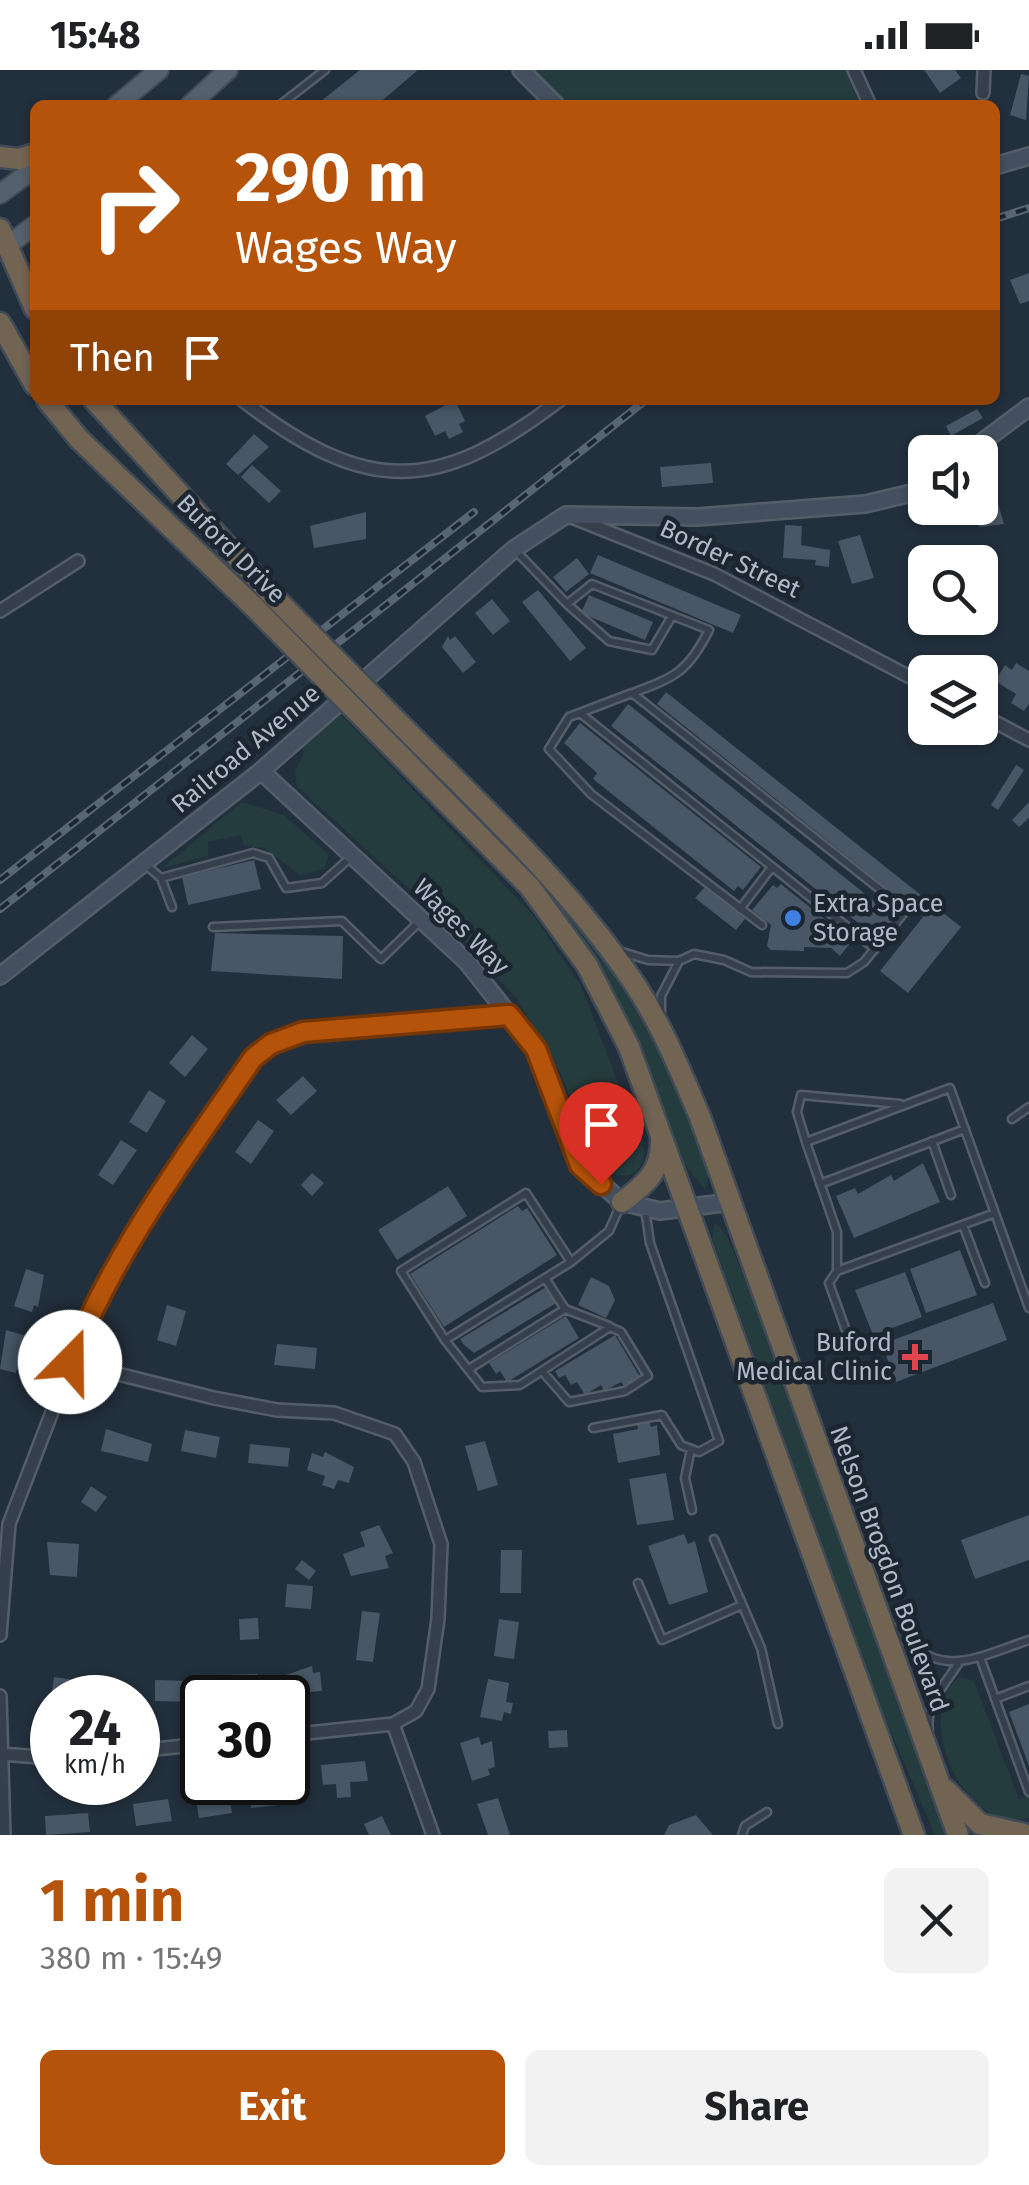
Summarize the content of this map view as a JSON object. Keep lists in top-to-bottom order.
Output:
{
  "streets": {
    "highway": ["Buford Drive", "Nelson Brogdon Boulevard"],
    "street": ["Border Street", "Railroad Avenue", "Wages Way"]
  },
  "crossings": [
    ["Buford Drive", "Nelson Brogdon Boulevard"],
    ["Railroad Avenue", "Wages Way"],
    ["Wages Way", "Nelson Brogdon Boulevard"]
  ],
  "places": {
    "other": ["Extra Space Storage"],
    "health": ["Buford Medical Clinic"]
  },
  "page": {
    "status": "15:48",
    "turn": ["290 m", "Wages Way"],
    "then": "Then",
    "speed": "24 km/h",
    "limit": "30",
    "heading": ["1 min", "380 m · 15:49"],
    "buttons": ["Exit", "Share"]
  }
}
